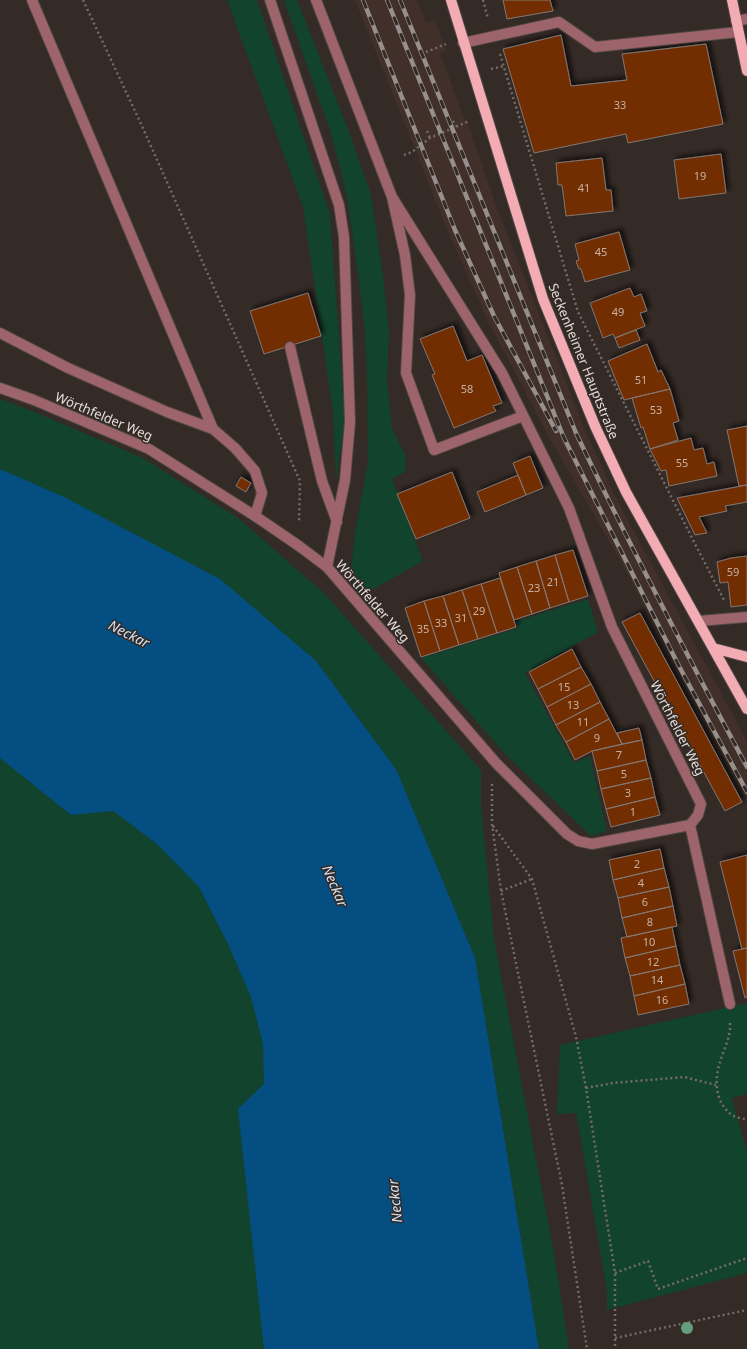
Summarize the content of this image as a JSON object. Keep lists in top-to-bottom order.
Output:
{
  "streets": {
    "main road": ["Seckenheimer Hauptstraße"],
    "street": ["Wörthfelder Weg"]
  },
  "water": ["Neckar"],
  "house_numbers": [
    "33",
    "19",
    "41",
    "45",
    "49",
    "51",
    "58",
    "53",
    "55",
    "59",
    "21",
    "23",
    "29",
    "31",
    "33",
    "35",
    "15",
    "13",
    "11",
    "9",
    "7",
    "5",
    "3",
    "1",
    "2",
    "4",
    "6",
    "8",
    "10",
    "12",
    "14",
    "16"
  ]
}
